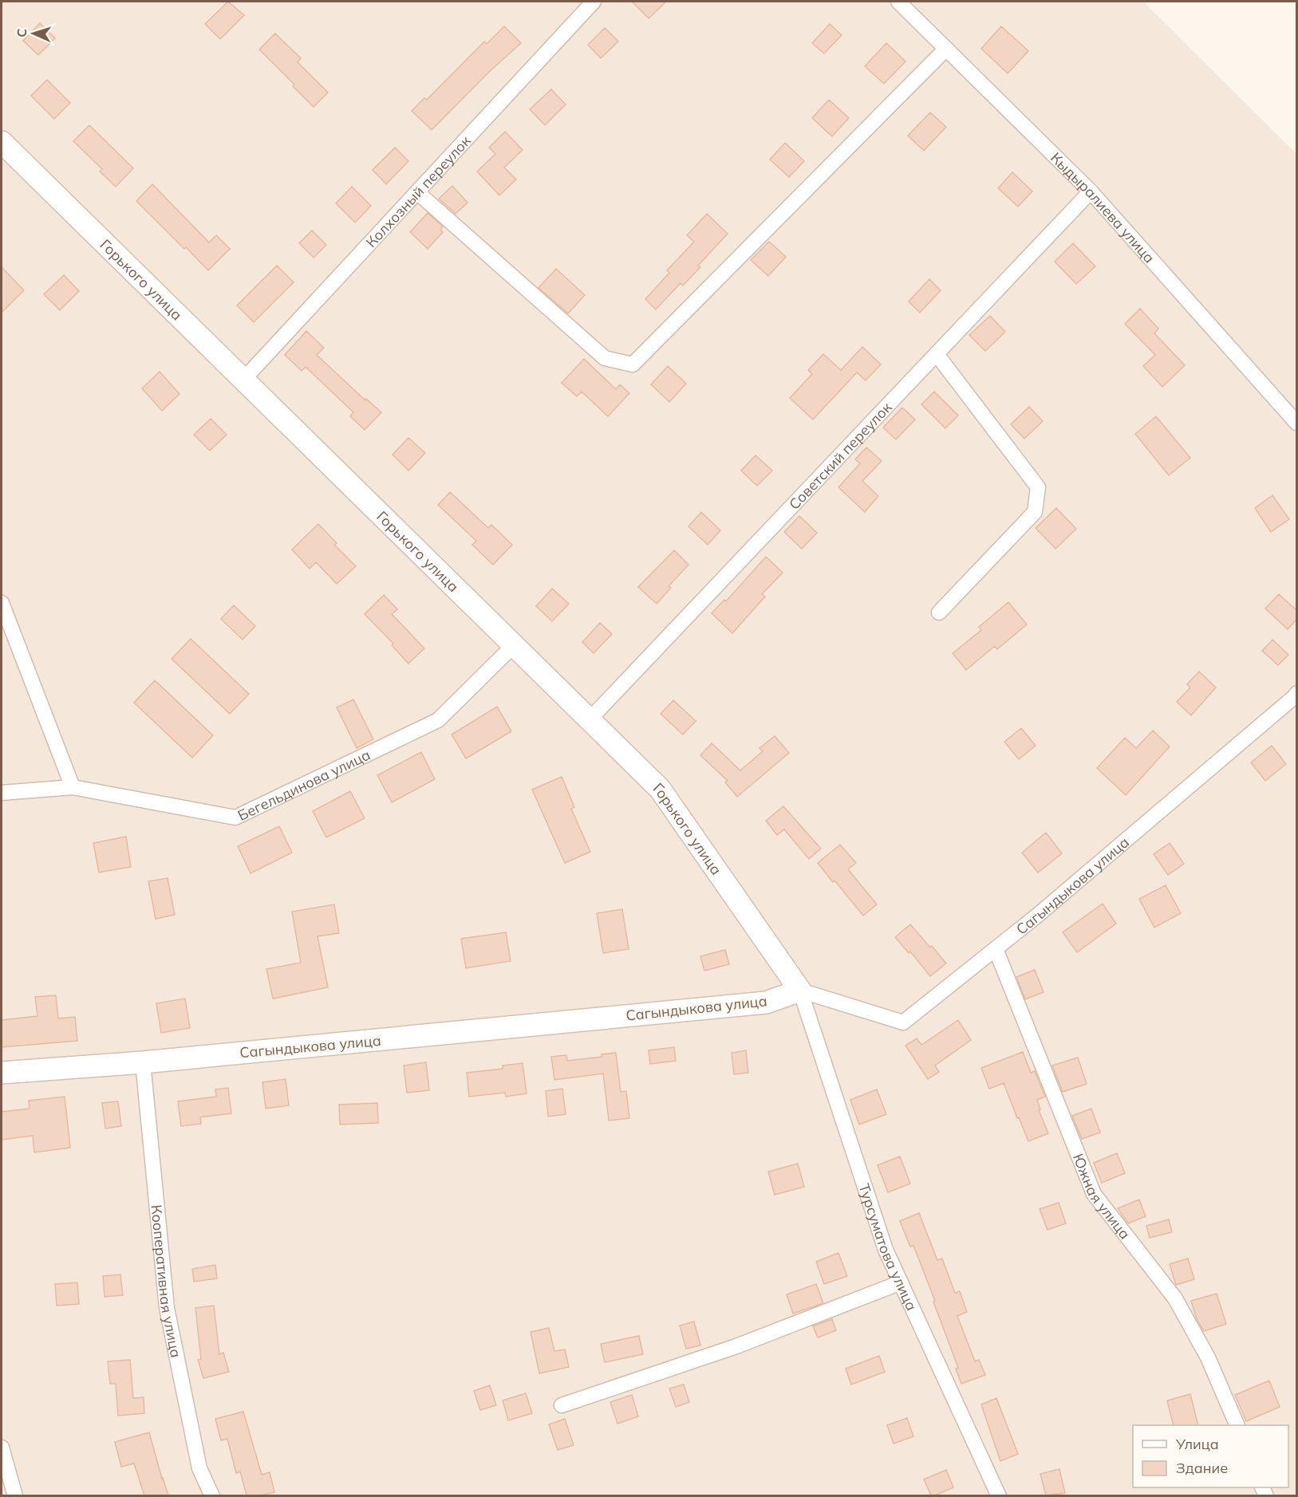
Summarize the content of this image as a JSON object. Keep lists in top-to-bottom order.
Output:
{
  "streets": {
    "street": [
      "Колхозный переулок",
      "Кыдыралиева улица",
      "Горького улица",
      "Советский переулок",
      "Бегельдинова улица",
      "Сагындыкова улица",
      "Южная улица",
      "Турсуматова улица",
      "Кооперативная улица"
    ]
  },
  "crossings": [
    ["Колхозный переулок", "Горького улица"],
    ["Кыдыралиева улица", "Советский переулок"],
    ["Горького улица", "Советский переулок"],
    ["Горького улица", "Бегельдинова улица"],
    ["Горького улица", "Сагындыкова улица"],
    ["Горького улица", "Турсуматова улица"],
    ["Сагындыкова улица", "Южная улица"],
    ["Сагындыкова улица", "Турсуматова улица"],
    ["Сагындыкова улица", "Кооперативная улица"]
  ],
  "legend": ["Улица", "Здание"],
  "north": "left"
}
